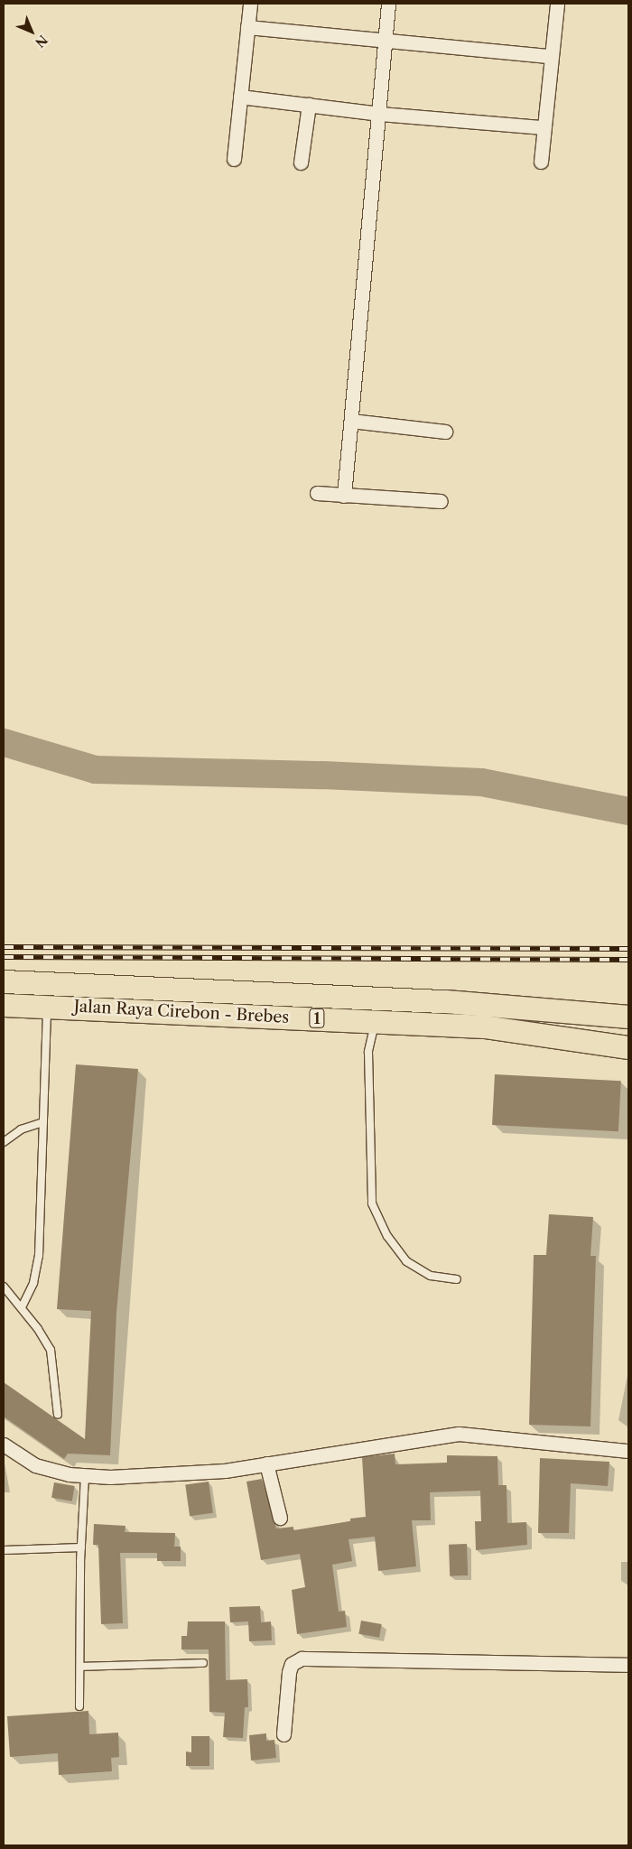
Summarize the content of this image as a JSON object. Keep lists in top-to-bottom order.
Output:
{
  "streets": {
    "highway": ["Jalan Raya Cirebon - Brebes", "1"]
  },
  "north": "bottom right"
}
